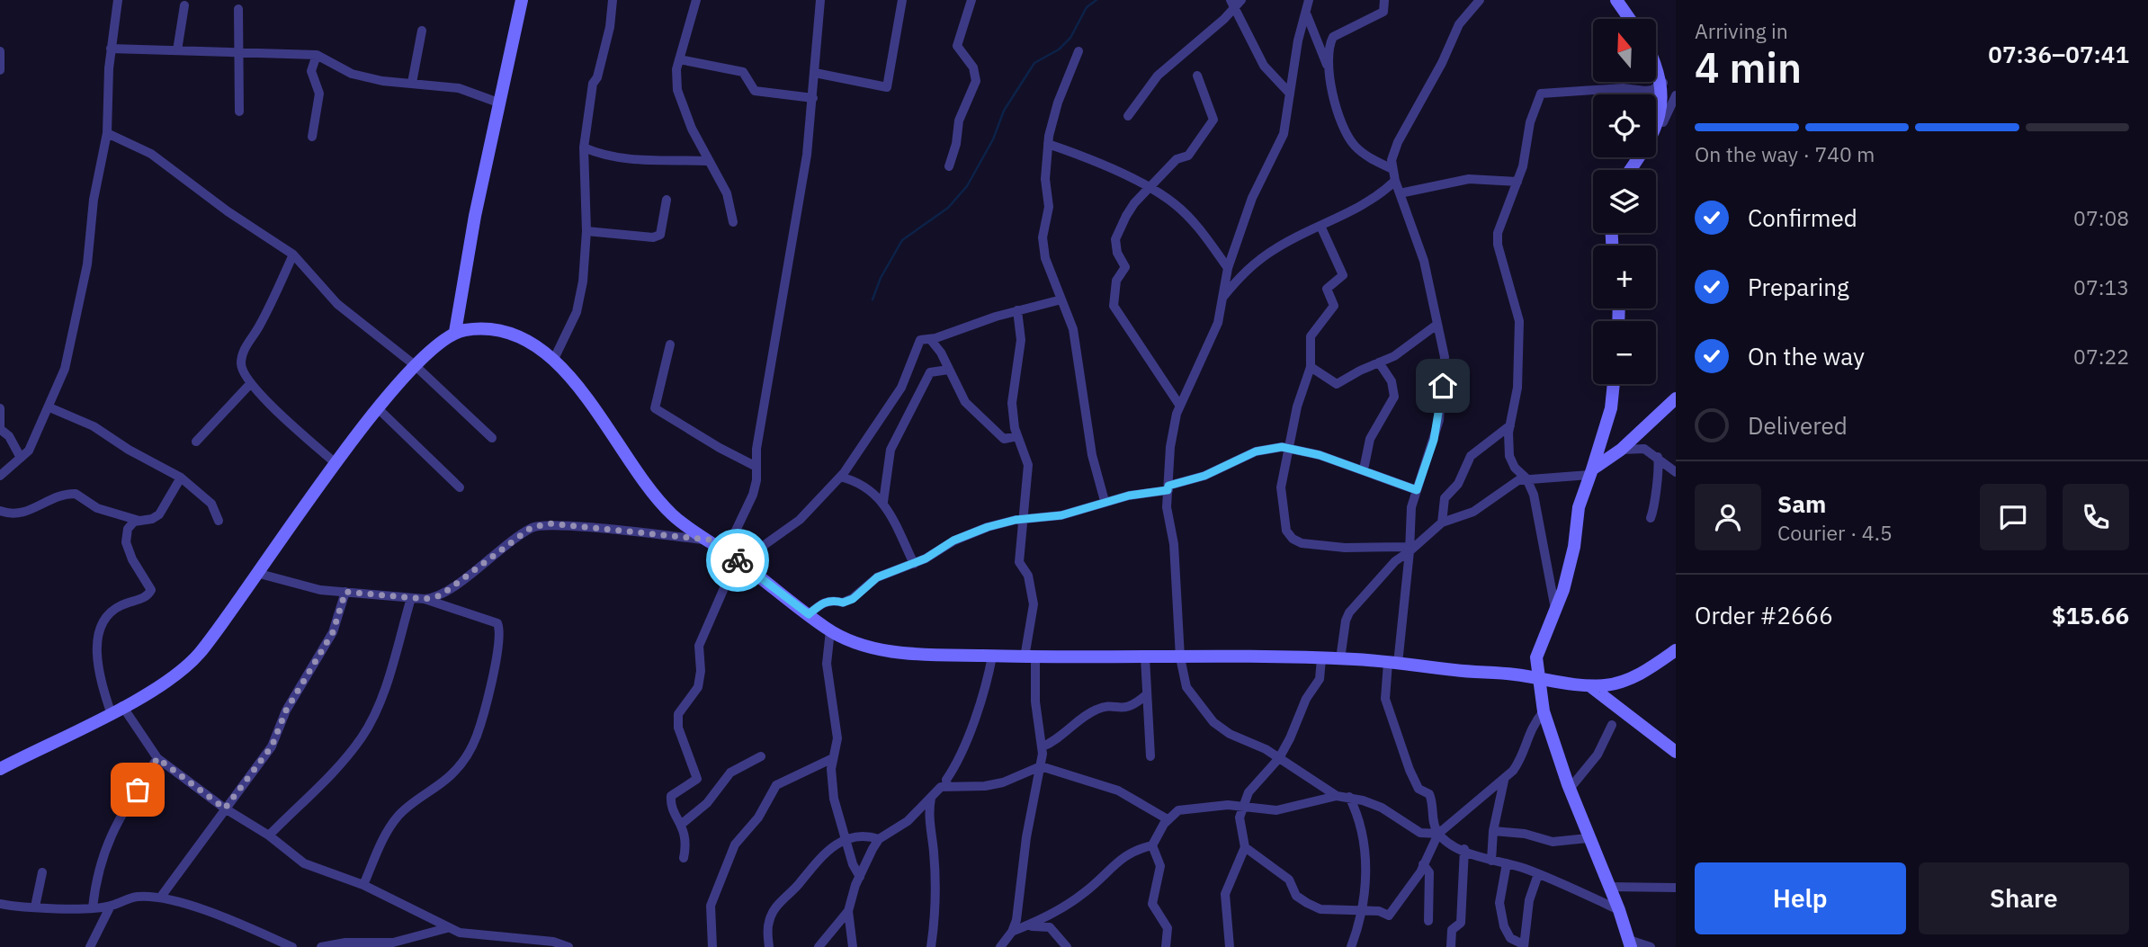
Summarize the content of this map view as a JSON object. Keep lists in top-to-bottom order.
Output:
{
  "north": "top",
  "page": {
    "heading": ["4 min", "Arriving in", "07:36–07:41"],
    "panel": [
      "Sam",
      "Courier · 4.5",
      "Order #2666",
      "$15.66"
    ],
    "map_buttons": ["+", "−"],
    "bar": "On the way · 740 m",
    "list": [
      ["Confirmed", "07:08"],
      ["Preparing", "07:13"],
      ["On the way", "07:22"],
      "Delivered"
    ],
    "buttons": ["Help", "Share"]
  }
}
